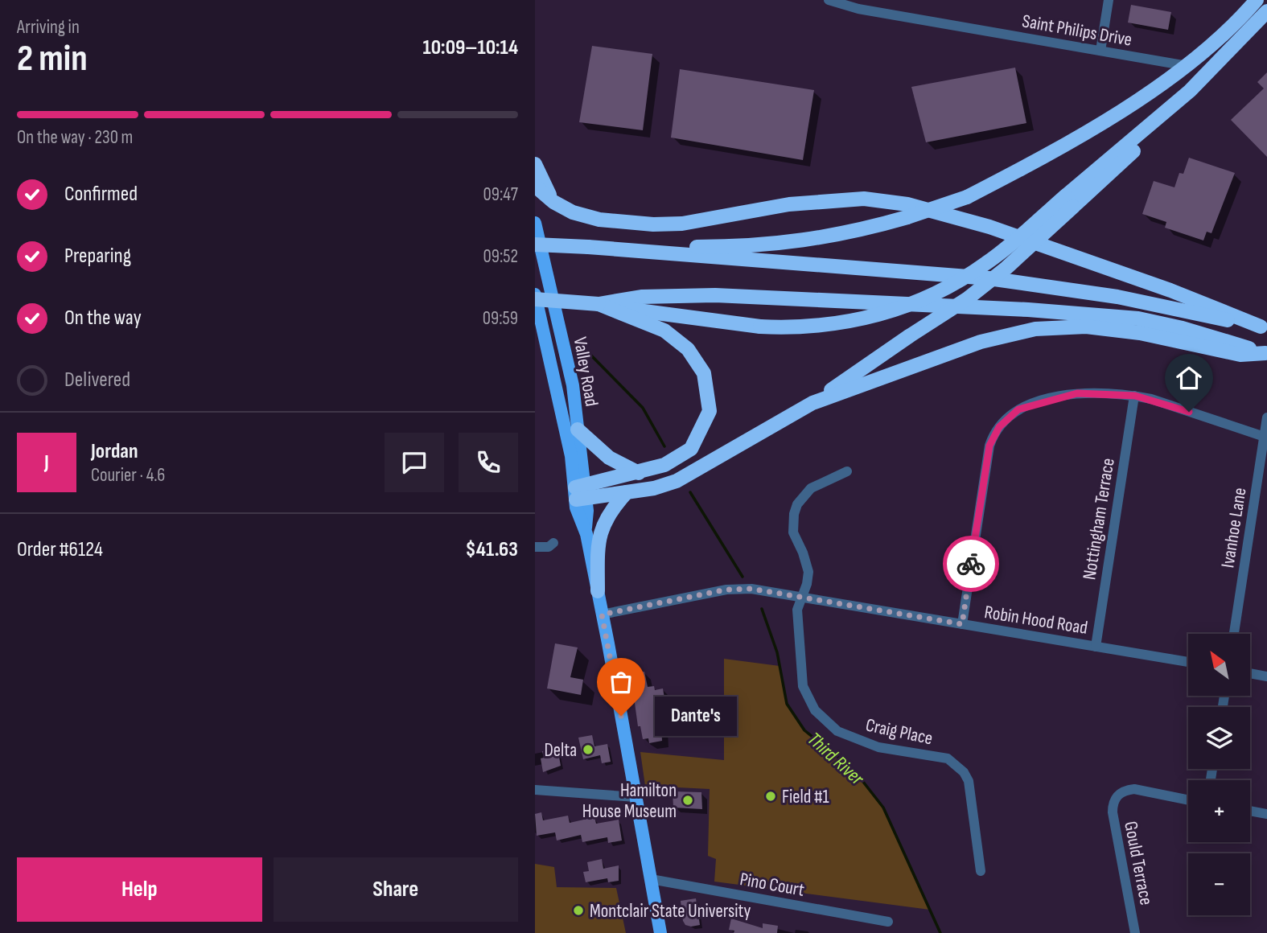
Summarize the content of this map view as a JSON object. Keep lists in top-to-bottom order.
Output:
{
  "streets": {
    "main road": ["Valley Road"],
    "street": [
      "Saint Philips Drive",
      "Nottingham Terrace",
      "Ivanhoe Lane",
      "Robin Hood Road",
      "Craig Place",
      "Gould Terrace",
      "Pino Court"
    ]
  },
  "crossings": [
    ["Valley Road", "Robin Hood Road"],
    ["Valley Road", "Pino Court"],
    ["Nottingham Terrace", "Robin Hood Road"],
    ["Robin Hood Road", "Craig Place"]
  ],
  "water": ["Third River"],
  "places": [
    "Dante's",
    "Delta",
    "Field #1",
    "Hamilton House Museum",
    "Montclair State University"
  ],
  "north": "top left",
  "page": {
    "heading": ["2 min", "Arriving in", "10:09–10:14"],
    "panel": [
      "Jordan",
      "Courier · 4.6",
      "Order #6124",
      "$41.63"
    ],
    "bar": "On the way · 230 m",
    "list": [
      ["Confirmed", "09:47"],
      ["Preparing", "09:52"],
      ["On the way", "09:59"],
      "Delivered"
    ],
    "round": "J",
    "map_buttons": ["+", "−"],
    "bubble": "Dante's",
    "buttons": ["Help", "Share"]
  }
}
